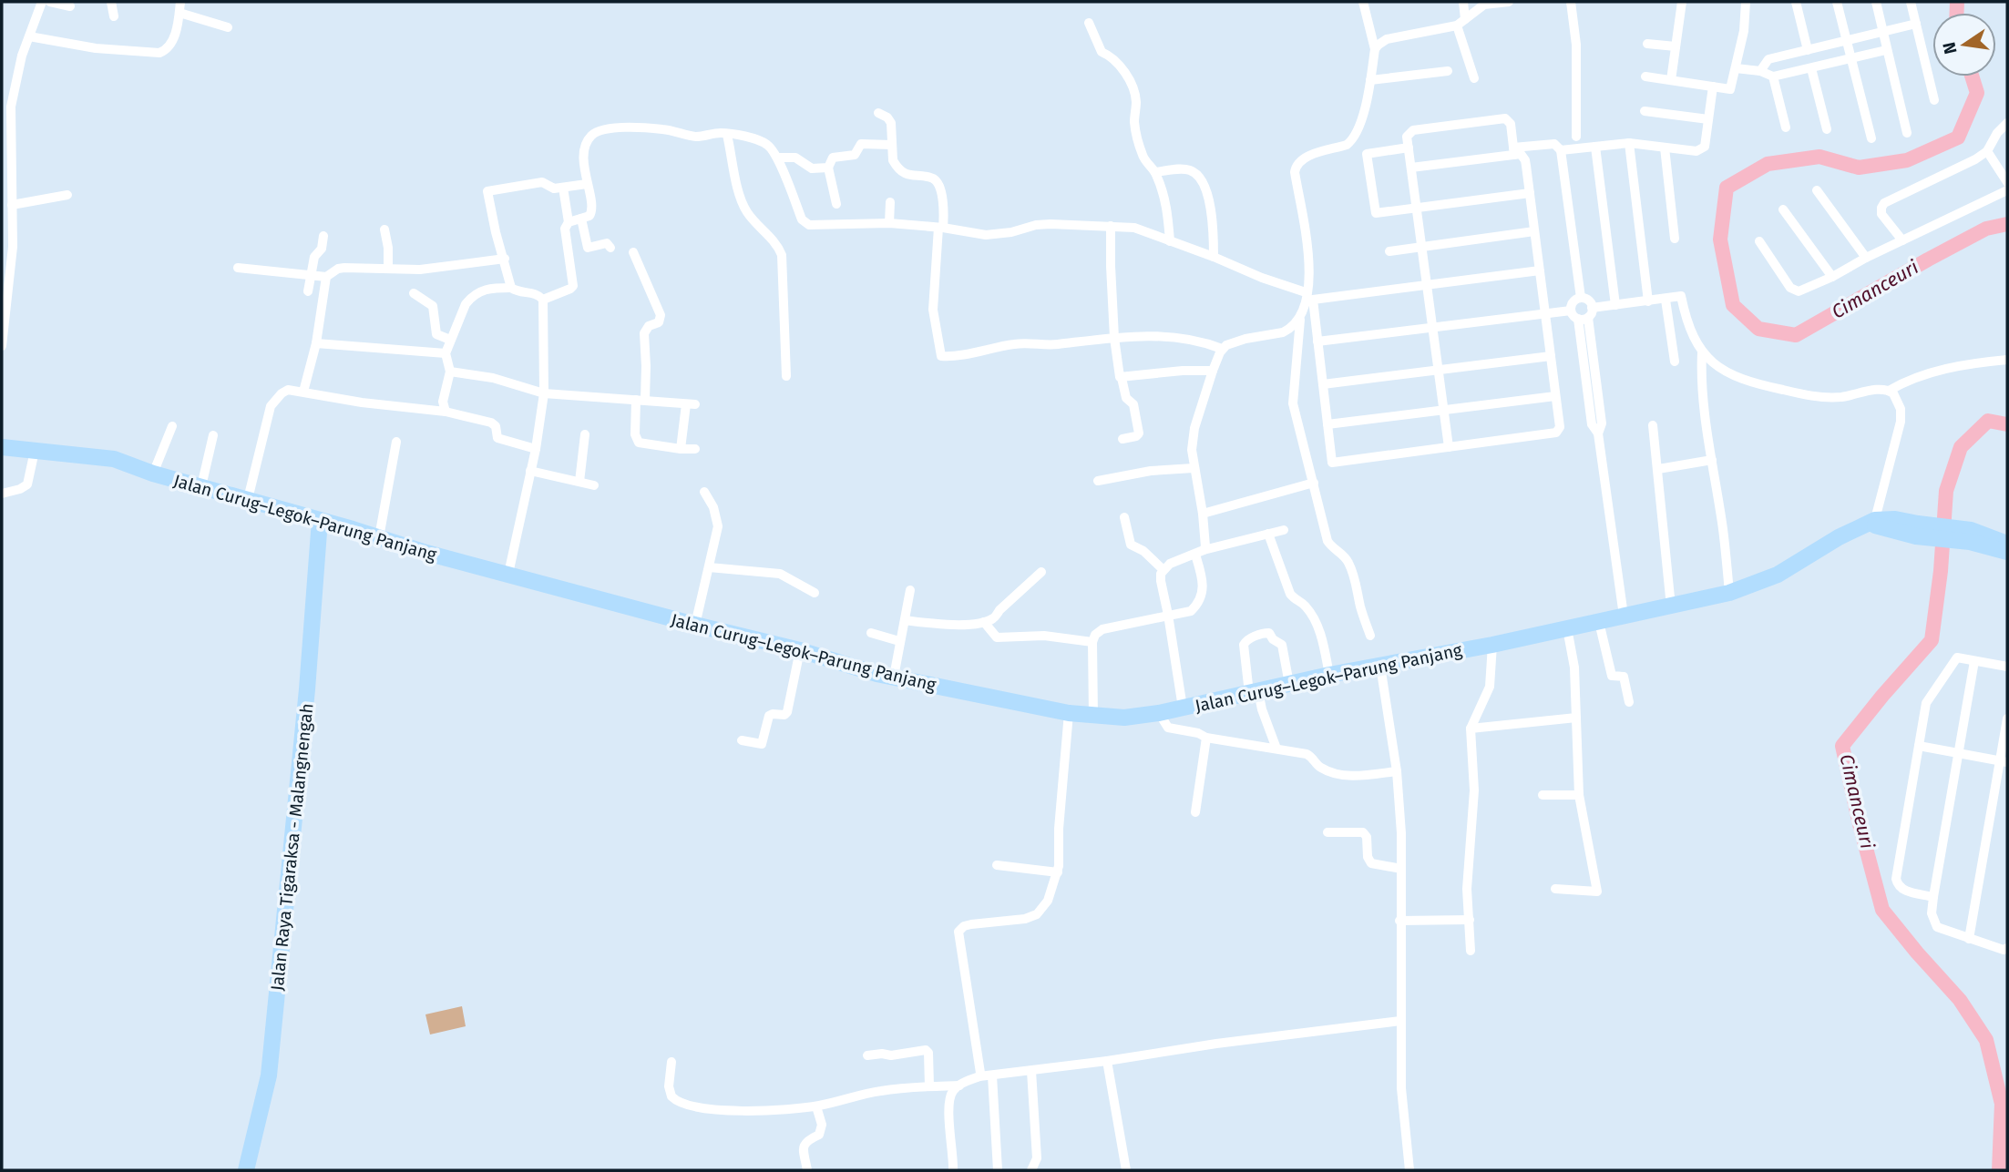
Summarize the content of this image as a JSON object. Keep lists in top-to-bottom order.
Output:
{
  "streets": {
    "main road": ["Jalan Curug–Legok–Parung Panjang", "Jalan Raya Tigaraksa - Malangnengah"]
  },
  "crossings": [
    ["Jalan Curug–Legok–Parung Panjang", "Jalan Raya Tigaraksa - Malangnengah"]
  ],
  "water": ["Cimanceuri"],
  "north": "left"
}
